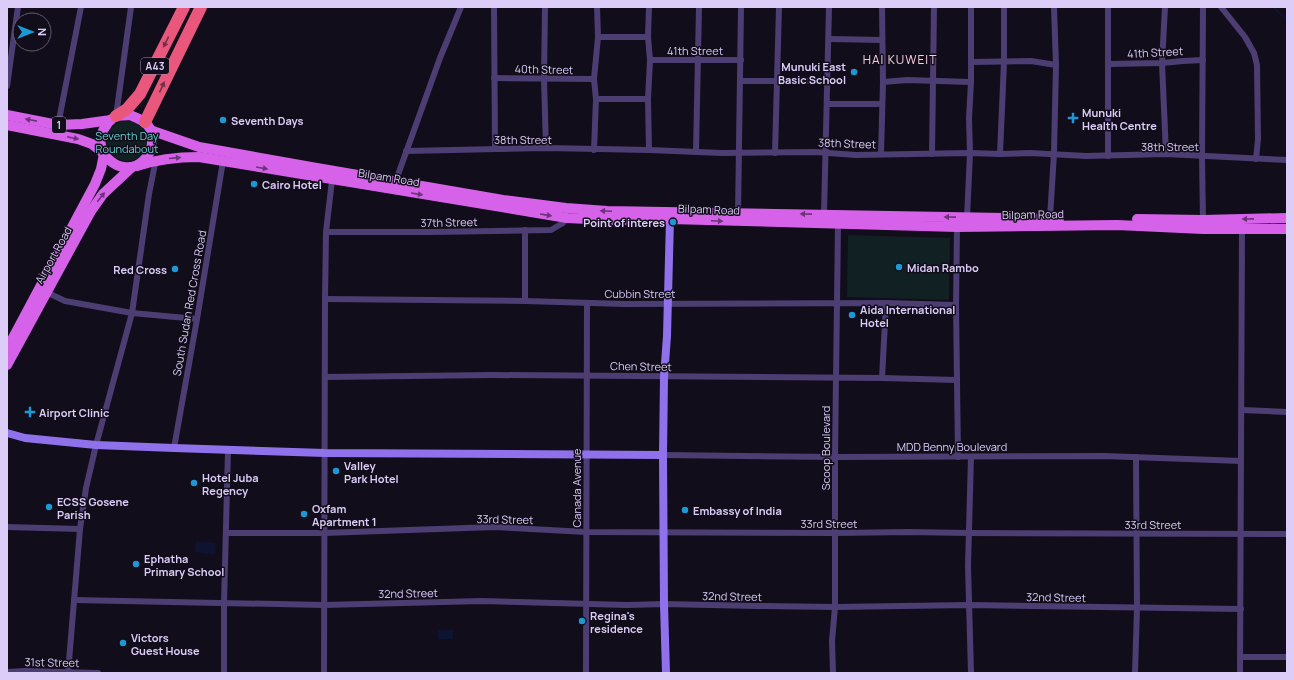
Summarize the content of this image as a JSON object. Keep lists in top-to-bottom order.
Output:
{
  "streets": {
    "highway": ["A43"],
    "main road": ["1", "Bilpam Road", "Airport Road"],
    "street": [
      "41th Street",
      "40th Street",
      "38th Street",
      "37th Street",
      "Cubbin Street",
      "South Sudan Red Cross Road",
      "Chen Street",
      "MDD Benny Boulevard",
      "Scoop Boulevard",
      "Canada Avenue",
      "33rd Street",
      "32nd Street",
      "31st Street"
    ]
  },
  "crossings": [
    ["A43", "1"],
    ["A43", "Bilpam Road"],
    ["A43", "Airport Road"],
    ["1", "Bilpam Road"],
    ["1", "Airport Road"],
    ["Bilpam Road", "37th Street"],
    ["Bilpam Road", "Airport Road"],
    ["Bilpam Road", "South Sudan Red Cross Road"],
    ["Bilpam Road", "Scoop Boulevard"],
    ["Cubbin Street", "Scoop Boulevard"],
    ["Cubbin Street", "Canada Avenue"],
    ["Chen Street", "Scoop Boulevard"],
    ["Chen Street", "Canada Avenue"],
    ["MDD Benny Boulevard", "Scoop Boulevard"],
    ["Scoop Boulevard", "33rd Street"],
    ["Scoop Boulevard", "32nd Street"],
    ["Canada Avenue", "33rd Street"],
    ["Canada Avenue", "32nd Street"]
  ],
  "districts": ["HAI KUWEIT"],
  "parks": ["Seventh Day Roundabout"],
  "places": {
    "other": [
      "Munuki East Basic School",
      "Seventh Days",
      "Cairo Hotel",
      "Point of interes",
      "Midan Rambo",
      "Red Cross",
      "Aida International Hotel",
      "Valley Park Hotel",
      "Hotel Juba Regency",
      "ECSS Gosene Parish",
      "Embassy of India",
      "Oxfam Apartment 1",
      "Ephatha Primary School",
      "Regina's residence",
      "Victors Guest House"
    ],
    "health": ["Munuki Health Centre", "Airport Clinic"]
  },
  "north": "right"
}
